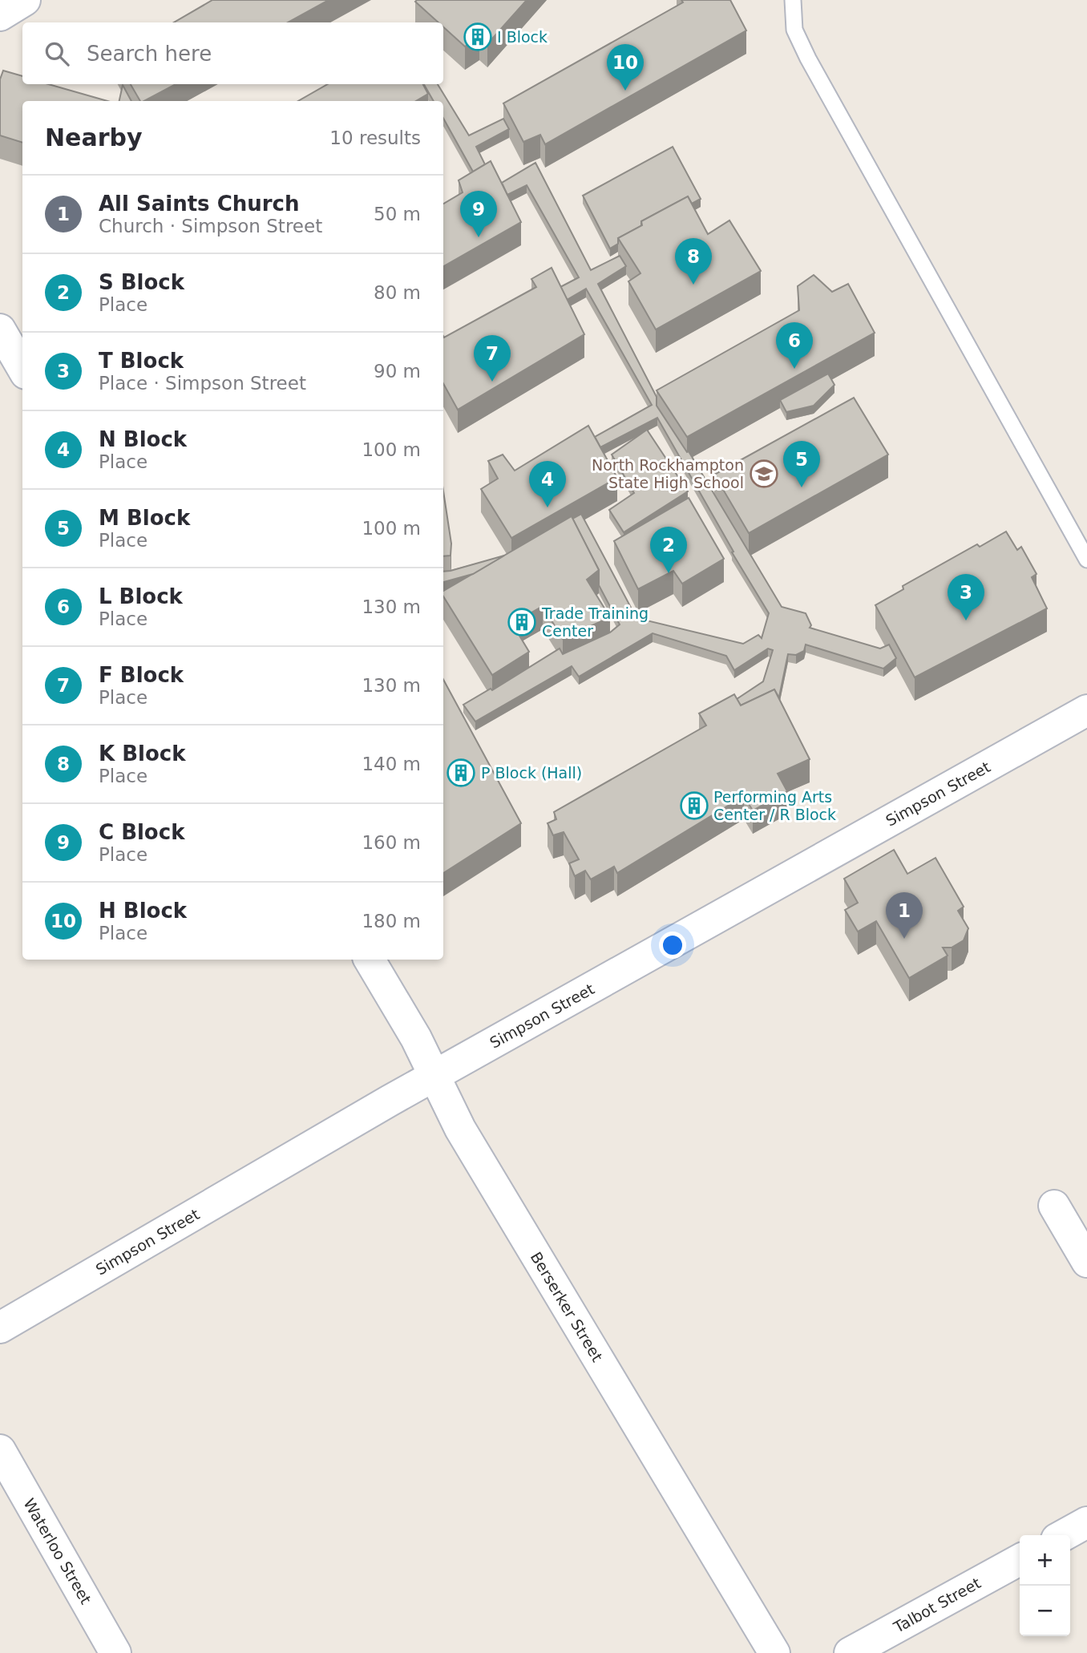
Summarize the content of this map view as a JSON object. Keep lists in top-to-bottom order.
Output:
{
  "streets": {
    "street": [
      "Simpson Street",
      "Berserker Street",
      "Waterloo Street",
      "Talbot Street"
    ]
  },
  "crossings": [
    ["Simpson Street", "Berserker Street"]
  ],
  "places": {
    "building": [
      "I Block",
      "Trade Training Center",
      "P Block (Hall)",
      "Performing Arts Center / R Block"
    ],
    "school or university": ["North Rockhampton State High School"]
  },
  "page": {
    "search": "Search here",
    "pins": [
      "10",
      "9",
      "8",
      "6",
      "7",
      "5",
      "4",
      "2",
      "3",
      "1"
    ],
    "heading": ["Nearby", "10 results"],
    "list": [
      {
        "mark": "1",
        "name": "All Saints Church",
        "note": "Church · Simpson Street",
        "value": "50 m"
      },
      {
        "mark": "2",
        "name": "S Block",
        "note": "Place",
        "value": "80 m"
      },
      {
        "mark": "3",
        "name": "T Block",
        "note": "Place · Simpson Street",
        "value": "90 m"
      },
      {
        "mark": "4",
        "name": "N Block",
        "note": "Place",
        "value": "100 m"
      },
      {
        "mark": "5",
        "name": "M Block",
        "note": "Place",
        "value": "100 m"
      },
      {
        "mark": "6",
        "name": "L Block",
        "note": "Place",
        "value": "130 m"
      },
      {
        "mark": "7",
        "name": "F Block",
        "note": "Place",
        "value": "130 m"
      },
      {
        "mark": "8",
        "name": "K Block",
        "note": "Place",
        "value": "140 m"
      },
      {
        "mark": "9",
        "name": "C Block",
        "note": "Place",
        "value": "160 m"
      },
      {
        "mark": "10",
        "name": "H Block",
        "note": "Place",
        "value": "180 m"
      }
    ],
    "map_buttons": ["+", "−"]
  }
}
